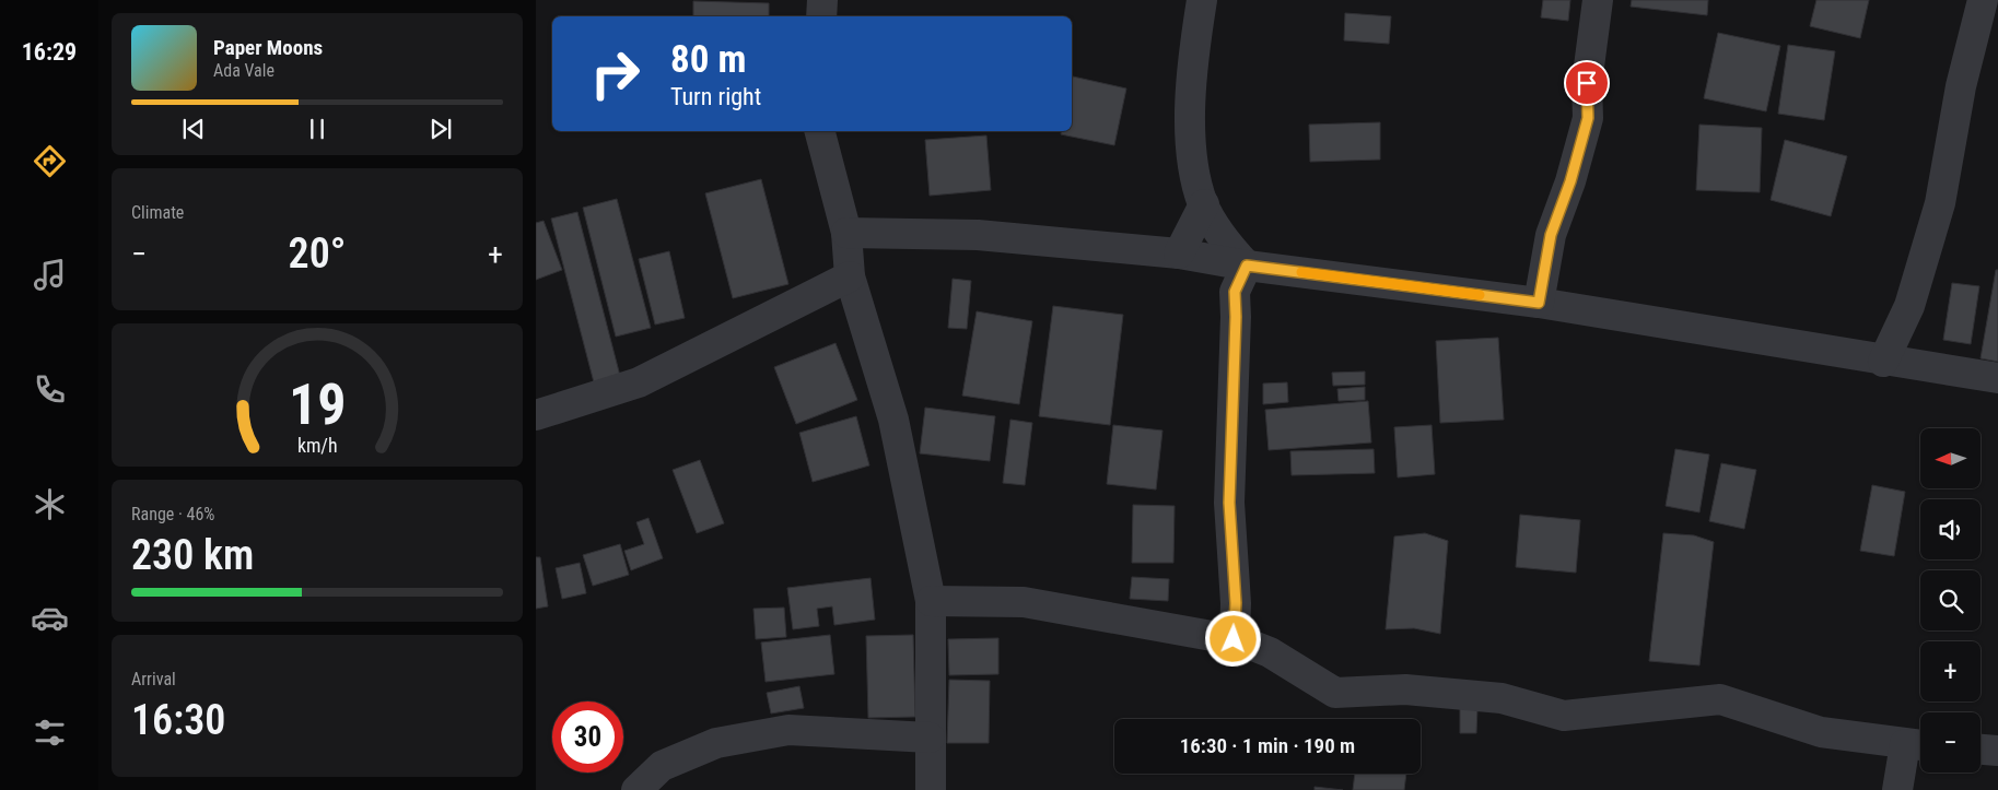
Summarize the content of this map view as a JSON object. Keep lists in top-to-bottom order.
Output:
{
  "north": "left",
  "page": {
    "tabs": "16:29",
    "turn": ["80 m", "Turn right"],
    "song": ["Paper Moons", "Ada Vale"],
    "tile": [
      "Climate",
      ["Range · 46%", "230 km"],
      ["Arrival", "16:30"]
    ],
    "heat": ["−", "20°", "+"],
    "map_buttons": ["+", "−"],
    "limit": "30",
    "trip": "16:30 · 1 min · 190 m",
    "gauge": ["19", "km/h"]
  }
}
